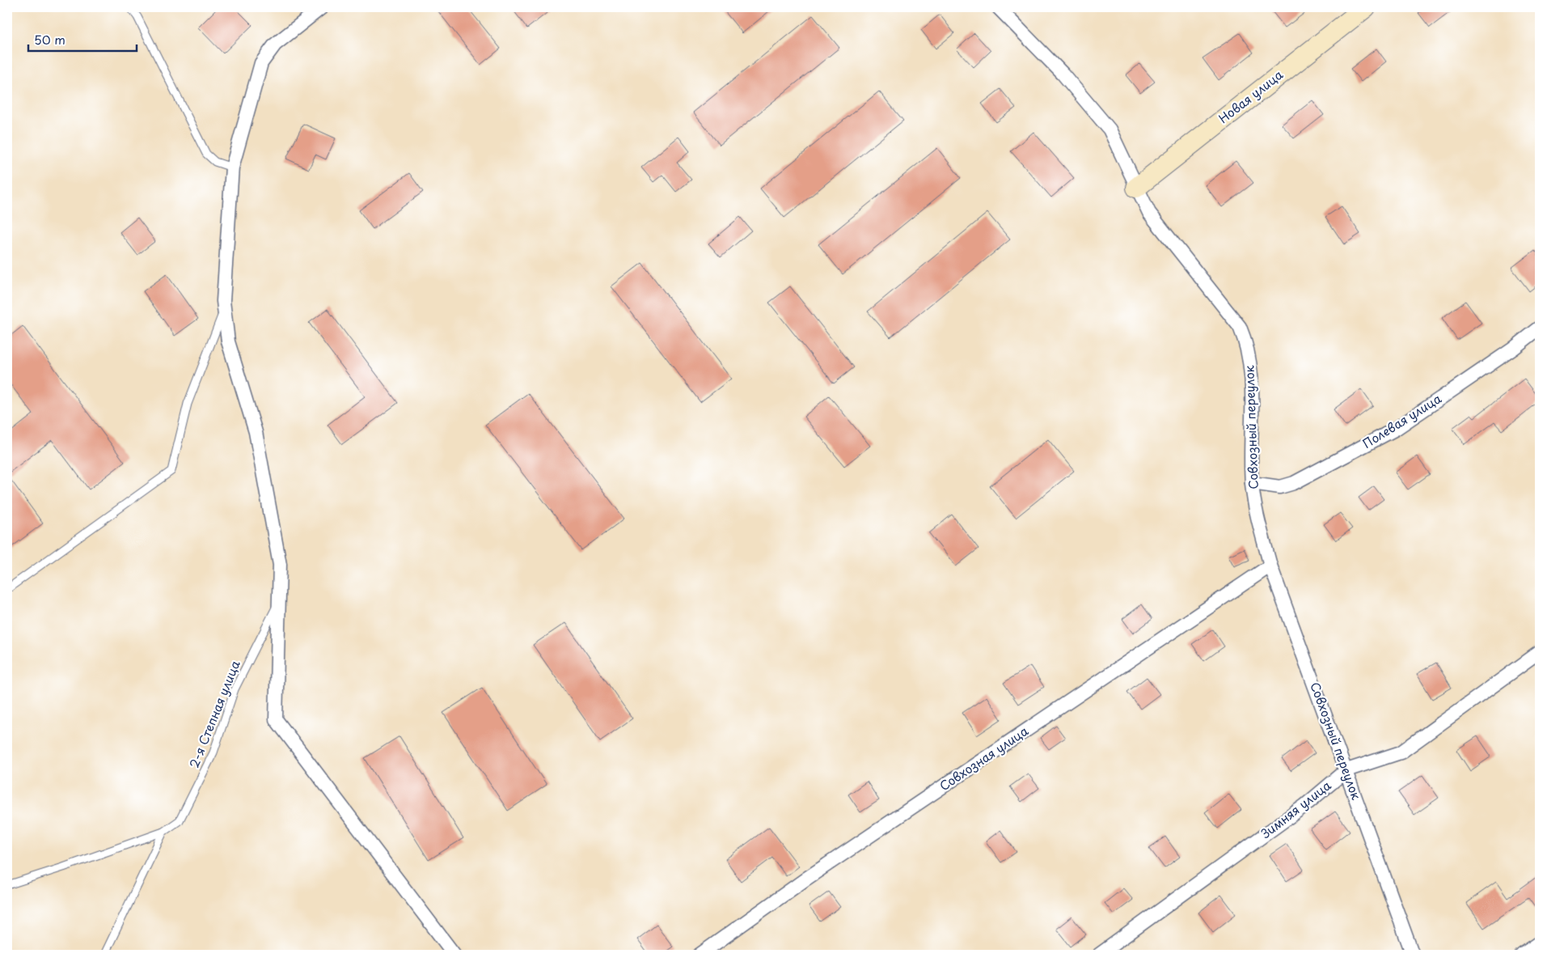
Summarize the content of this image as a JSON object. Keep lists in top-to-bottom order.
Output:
{
  "streets": {
    "street": [
      "Новая улица",
      "Полевая улица",
      "Совхозный переулок",
      "Совхозная улица",
      "Зимняя улица"
    ],
    "lane": ["2-я Степная улица"]
  },
  "crossings": [
    ["Новая улица", "Совхозный переулок"],
    ["Полевая улица", "Совхозный переулок"],
    ["Совхозный переулок", "Совхозная улица"],
    ["Совхозный переулок", "Зимняя улица"]
  ],
  "scale_bar": "50 m"
}
